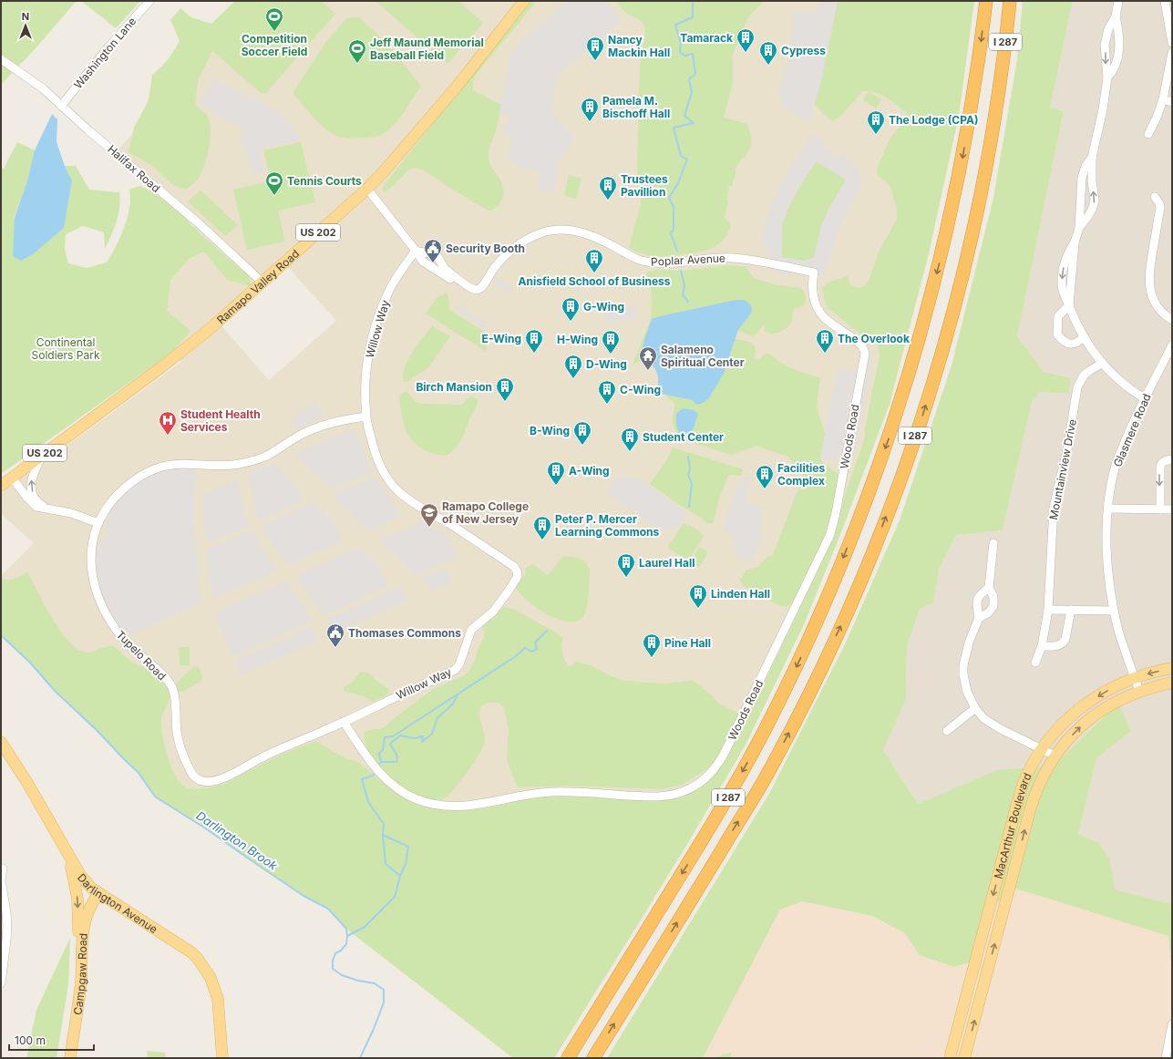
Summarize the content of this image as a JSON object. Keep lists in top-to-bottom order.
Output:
{
  "streets": {
    "highway": ["I 287"],
    "main road": [
      "US 202",
      "Ramapo Valley Road",
      "MacArthur Boulevard",
      "Darlington Avenue",
      "Campgaw Road"
    ],
    "street": [
      "Washington Lane",
      "Halifax Road",
      "Poplar Avenue",
      "Willow Way",
      "Glasmere Road",
      "Woods Road",
      "Mountainview Drive",
      "Tupelo Road"
    ]
  },
  "crossings": [
    ["Washington Lane", "Halifax Road"],
    ["Halifax Road", "Ramapo Valley Road"],
    ["Poplar Avenue", "Willow Way"],
    ["Poplar Avenue", "Woods Road"],
    ["Willow Way", "Woods Road"],
    ["Willow Way", "Tupelo Road"],
    ["Glasmere Road", "MacArthur Boulevard"],
    ["Woods Road", "Tupelo Road"],
    ["Darlington Avenue", "Campgaw Road"]
  ],
  "water": ["Darlington Brook"],
  "parks": ["Continental Soldiers Park"],
  "places": {
    "sports": ["Competition Soccer Field", "Jeff Maund Memorial Baseball Field", "Tennis Courts"],
    "building": [
      "Tamarack",
      "Nancy Mackin Hall",
      "Cypress",
      "Pamela M. Bischoff Hall",
      "The Lodge (CPA)",
      "Trustees Pavillion",
      "Anisfield School of Business",
      "G-Wing",
      "E-Wing",
      "The Overlook",
      "H-Wing",
      "D-Wing",
      "Birch Mansion",
      "C-Wing",
      "B-Wing",
      "Student Center",
      "A-Wing",
      "Facilities Complex",
      "Peter P. Mercer Learning Commons",
      "Laurel Hall",
      "Linden Hall",
      "Pine Hall"
    ],
    "public building": ["Security Booth", "Thomases Commons"],
    "temple": ["Salameno Spiritual Center"],
    "hospital": ["Student Health Services"],
    "school or university": ["Ramapo College of New Jersey"]
  },
  "scale_bar": "100 m",
  "north": "top"
}
